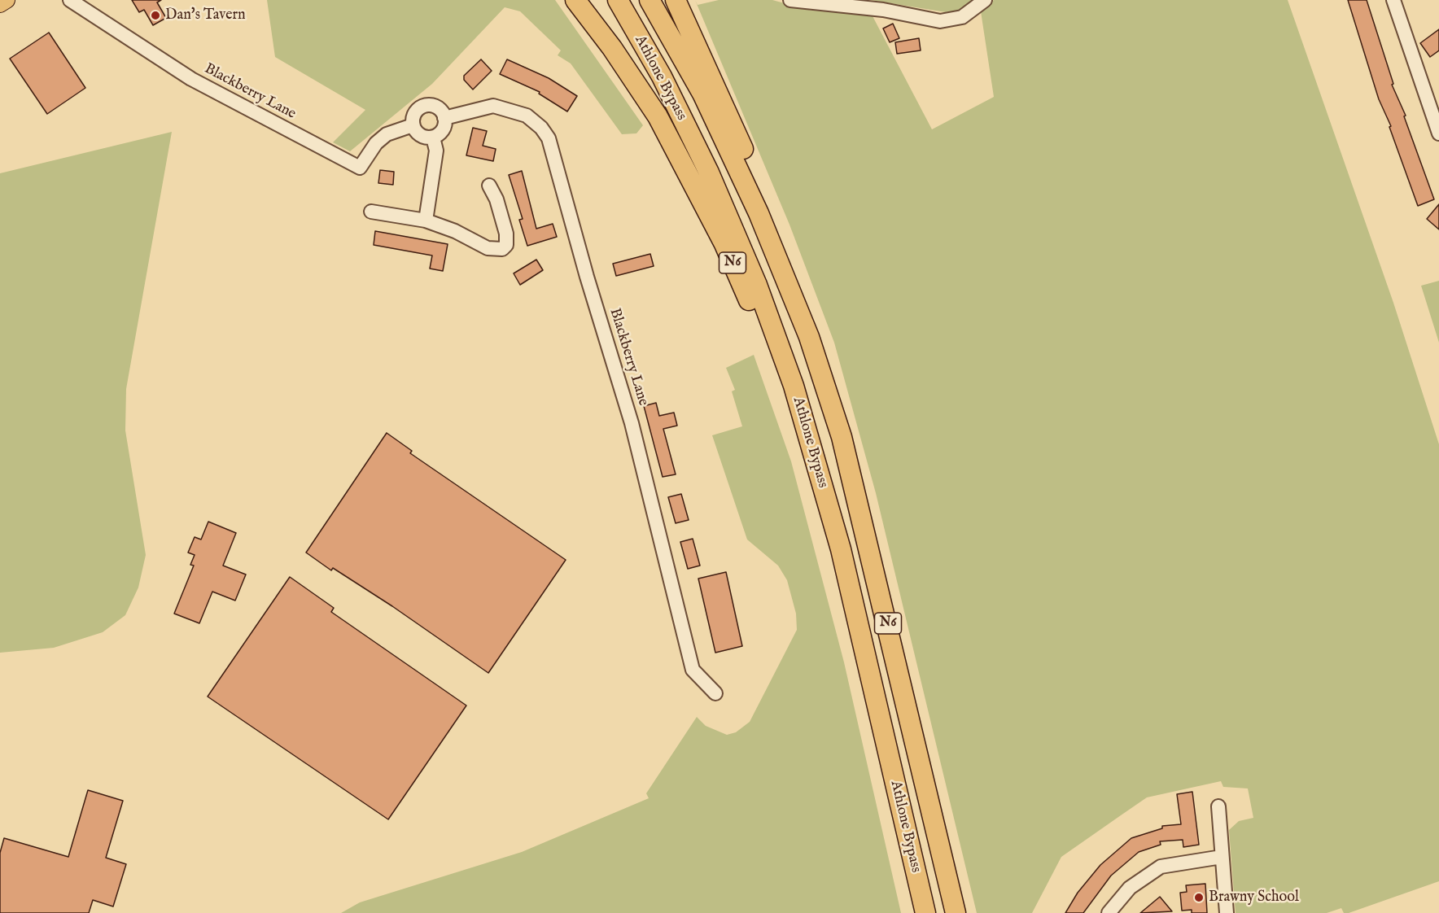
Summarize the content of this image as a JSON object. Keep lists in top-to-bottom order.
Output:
{
  "streets": {
    "highway": ["Athlone Bypass", "N6"],
    "street": ["Blackberry Lane"]
  },
  "crossings": [
    ["Athlone Bypass", "N6"]
  ],
  "places": ["Dan's Tavern", "Brawny School"]
}
